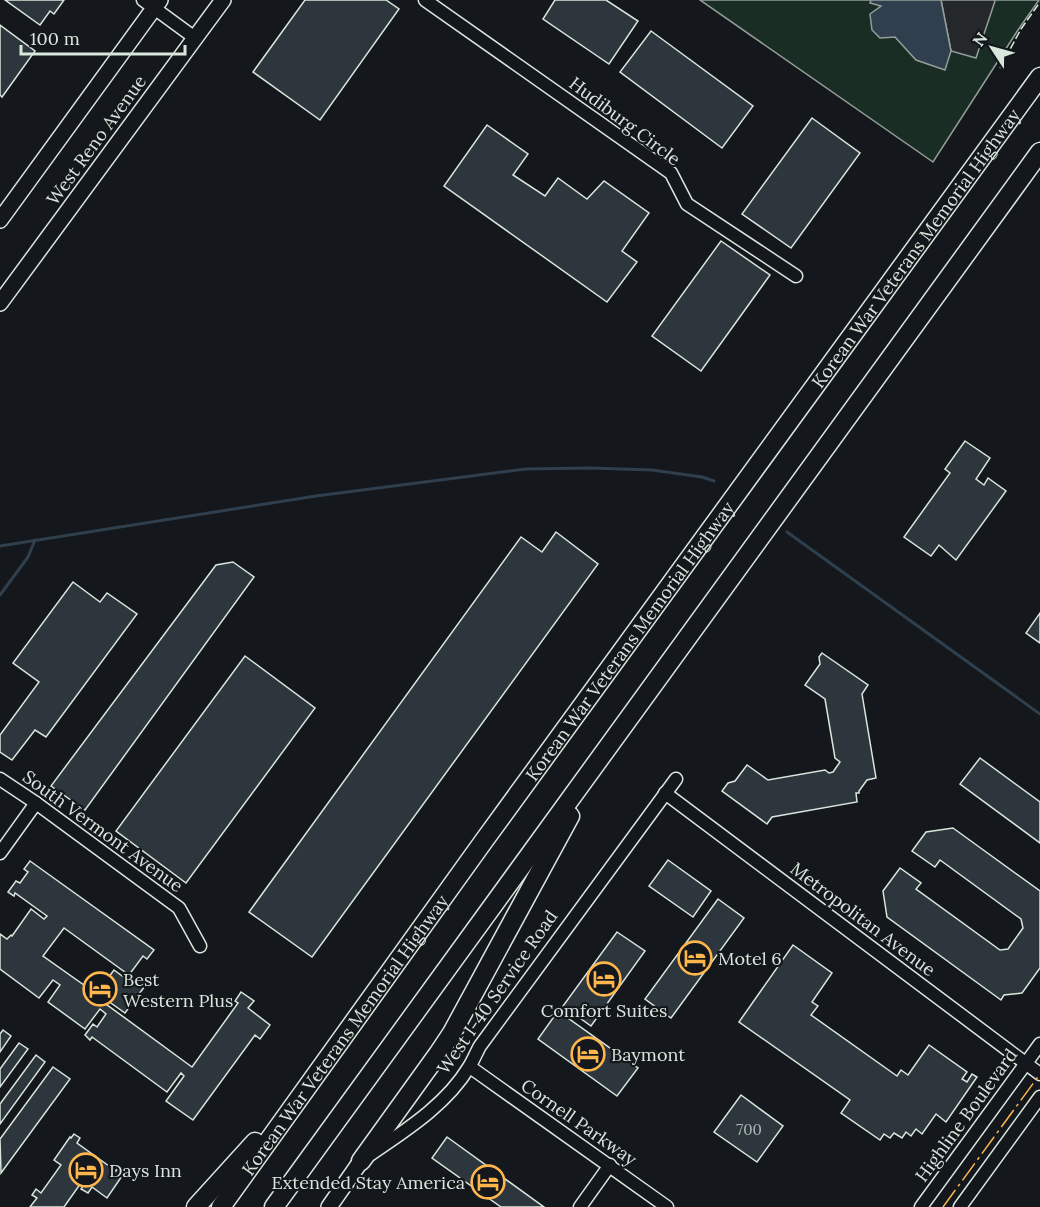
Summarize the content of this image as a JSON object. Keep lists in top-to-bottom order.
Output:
{
  "streets": {
    "highway": ["Korean War Veterans Memorial Highway"],
    "main road": ["West Reno Avenue", "West I-40 Service Road"],
    "street": [
      "Hudiburg Circle",
      "South Vermont Avenue",
      "Metropolitan Avenue",
      "Highline Boulevard",
      "Cornell Parkway"
    ]
  },
  "crossings": [
    ["Metropolitan Avenue", "West I-40 Service Road"],
    ["Metropolitan Avenue", "Highline Boulevard"],
    ["West I-40 Service Road", "Cornell Parkway"]
  ],
  "places": {
    "hotel": [
      "Motel 6",
      "Comfort Suites",
      "Best Western Plus",
      "Baymont",
      "Days Inn",
      "Extended Stay America"
    ]
  },
  "house_numbers": ["700"],
  "scale_bar": "100 m",
  "north": "top left"
}
